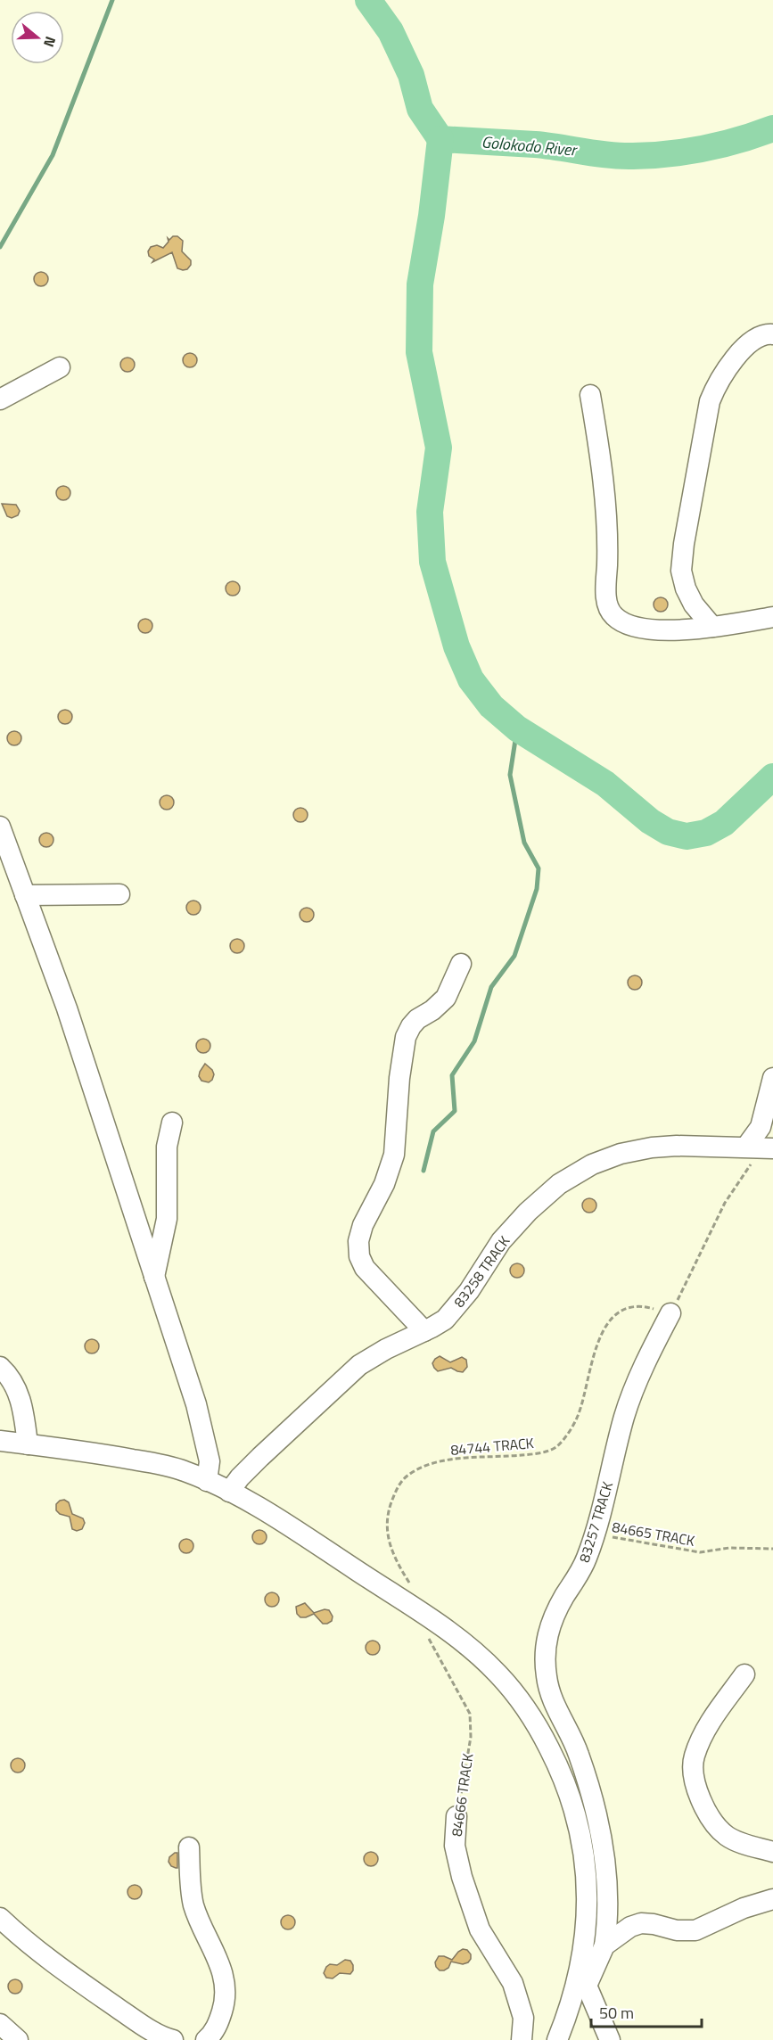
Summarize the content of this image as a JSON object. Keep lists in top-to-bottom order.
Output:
{
  "streets": {
    "street": ["83258 TRACK", "83257 TRACK", "84666 TRACK"],
    "path": ["84744 TRACK", "84665 TRACK"]
  },
  "crossings": [
    ["84744 TRACK", "83257 TRACK"],
    ["83257 TRACK", "84665 TRACK"]
  ],
  "water": ["Golokodo River"],
  "scale_bar": "50 m",
  "north": "right"
}
